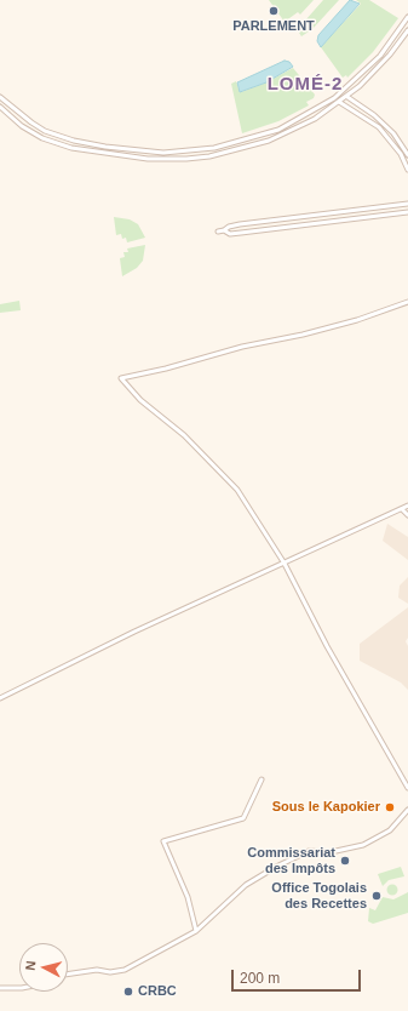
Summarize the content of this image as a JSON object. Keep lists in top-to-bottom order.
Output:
{
  "districts": ["LOMÉ-2"],
  "places": [
    "PARLEMENT",
    "Sous le Kapokier",
    "Commissariat des Impôts",
    "Office Togolais des Recettes",
    "CRBC"
  ],
  "scale_bar": "200 m",
  "north": "left"
}
